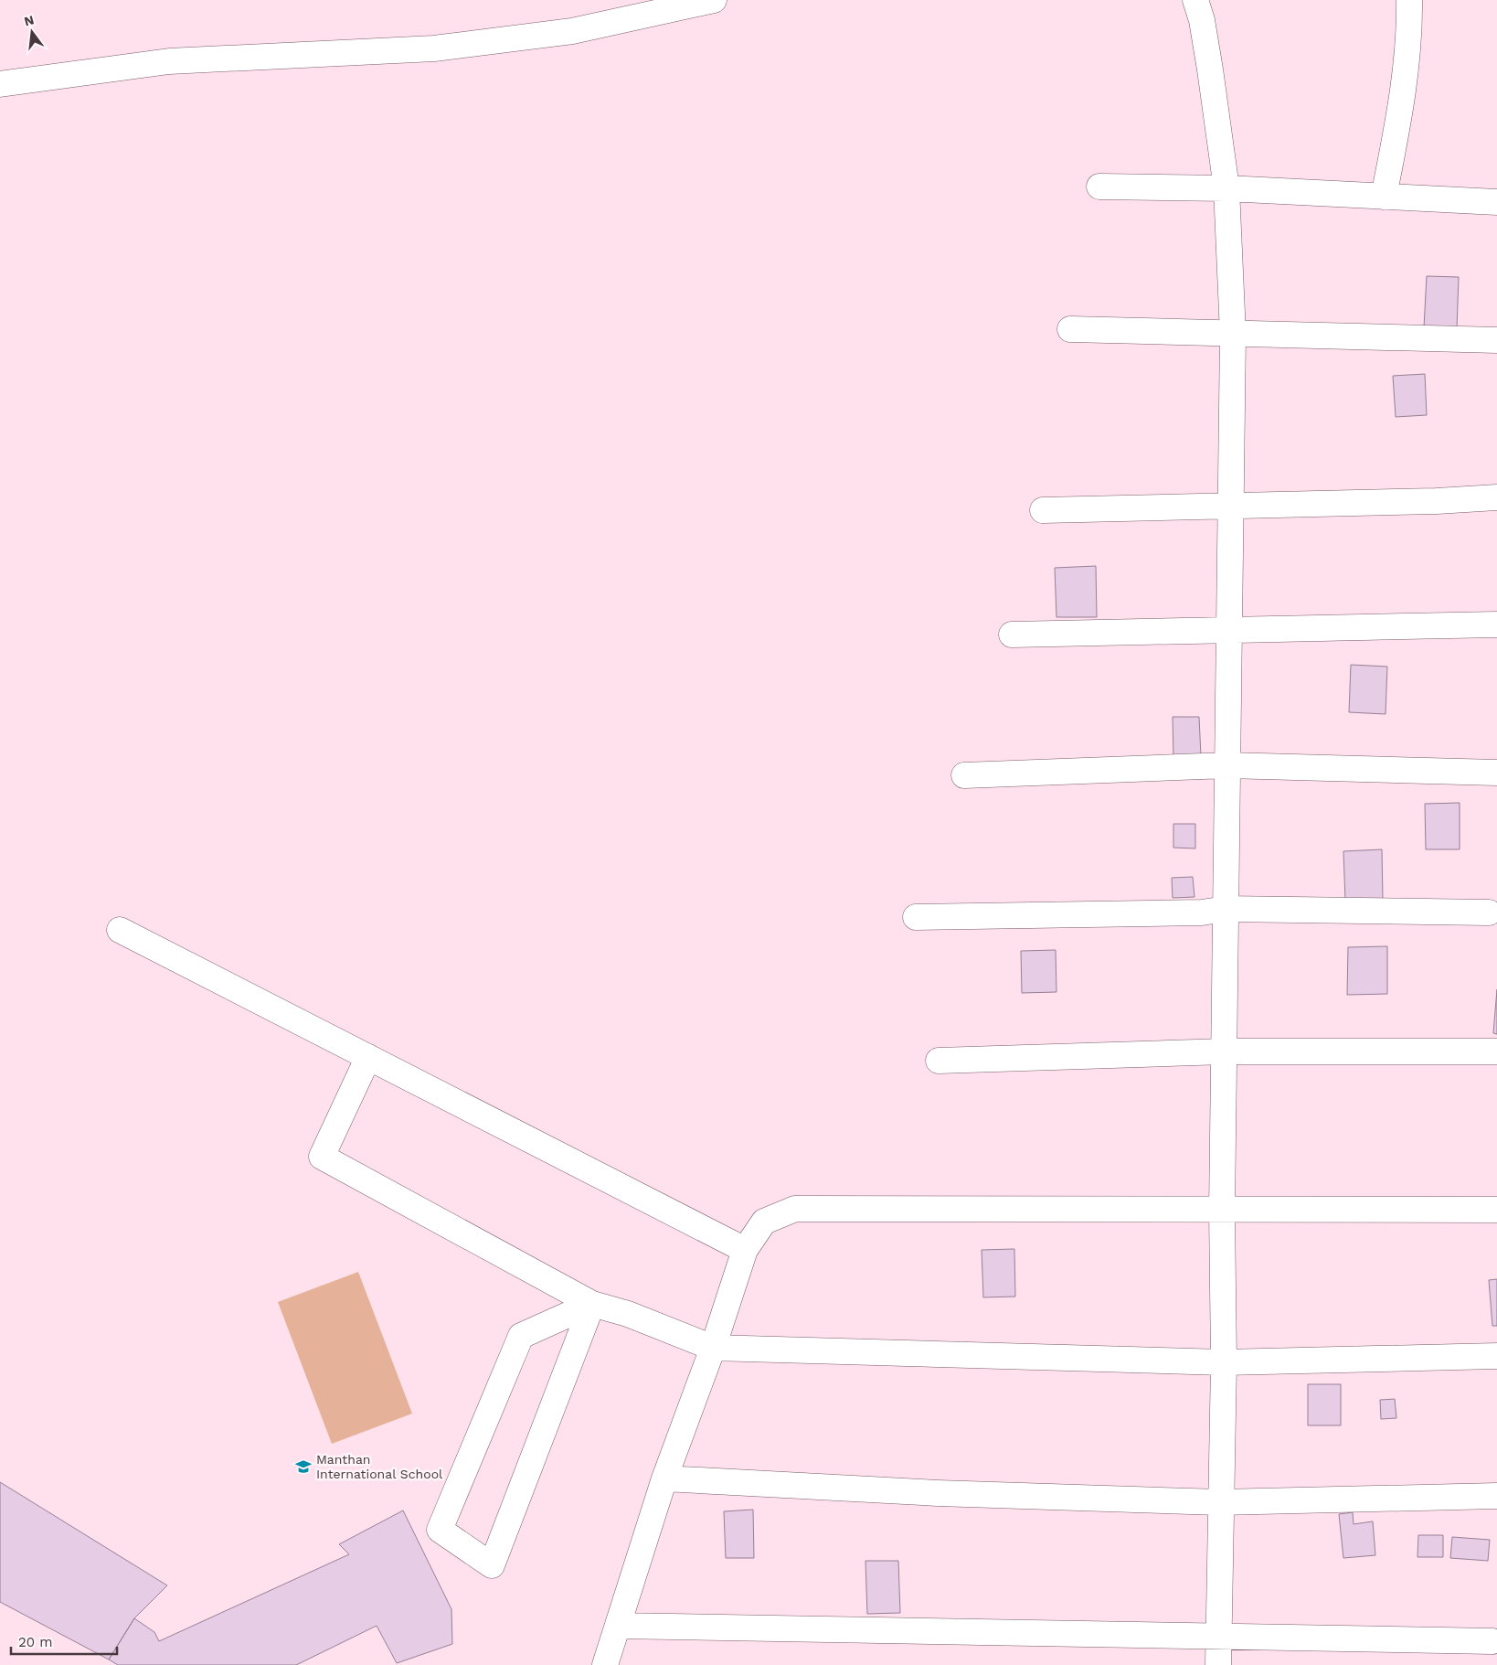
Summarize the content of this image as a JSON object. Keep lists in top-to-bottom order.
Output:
{
  "places": {
    "school or university": ["Manthan International School"]
  },
  "scale_bar": "20 m",
  "north": "top"
}
